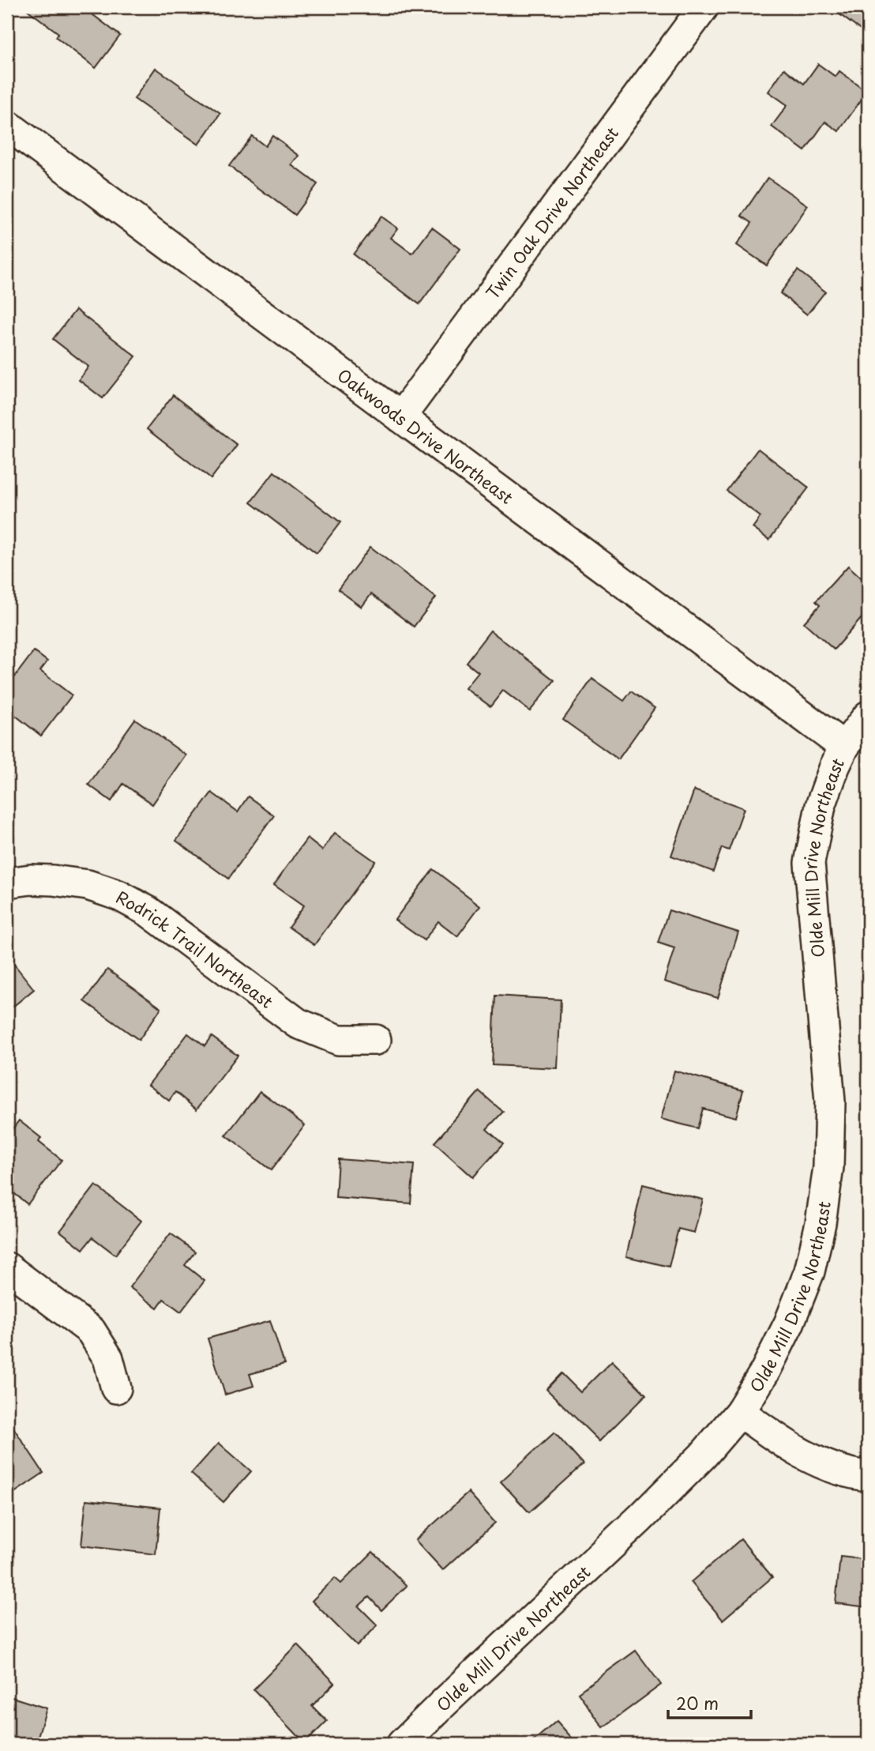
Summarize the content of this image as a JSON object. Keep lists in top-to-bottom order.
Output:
{
  "streets": {
    "street": [
      "Twin Oak Drive Northeast",
      "Oakwoods Drive Northeast",
      "Olde Mill Drive Northeast",
      "Rodrick Trail Northeast"
    ]
  },
  "crossings": [
    ["Twin Oak Drive Northeast", "Oakwoods Drive Northeast"],
    ["Oakwoods Drive Northeast", "Olde Mill Drive Northeast"]
  ],
  "scale_bar": "20 m"
}
